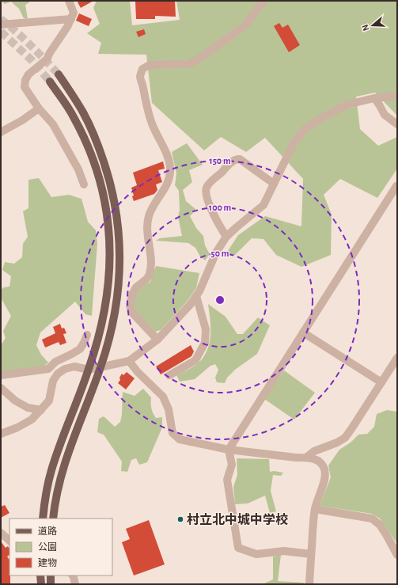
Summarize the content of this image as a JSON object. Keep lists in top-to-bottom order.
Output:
{
  "places": ["村立北中城中学校"],
  "legend": ["道路", "公園", "建物"],
  "north": "left",
  "rings": ["150 m", "100 m", "50 m"]
}
